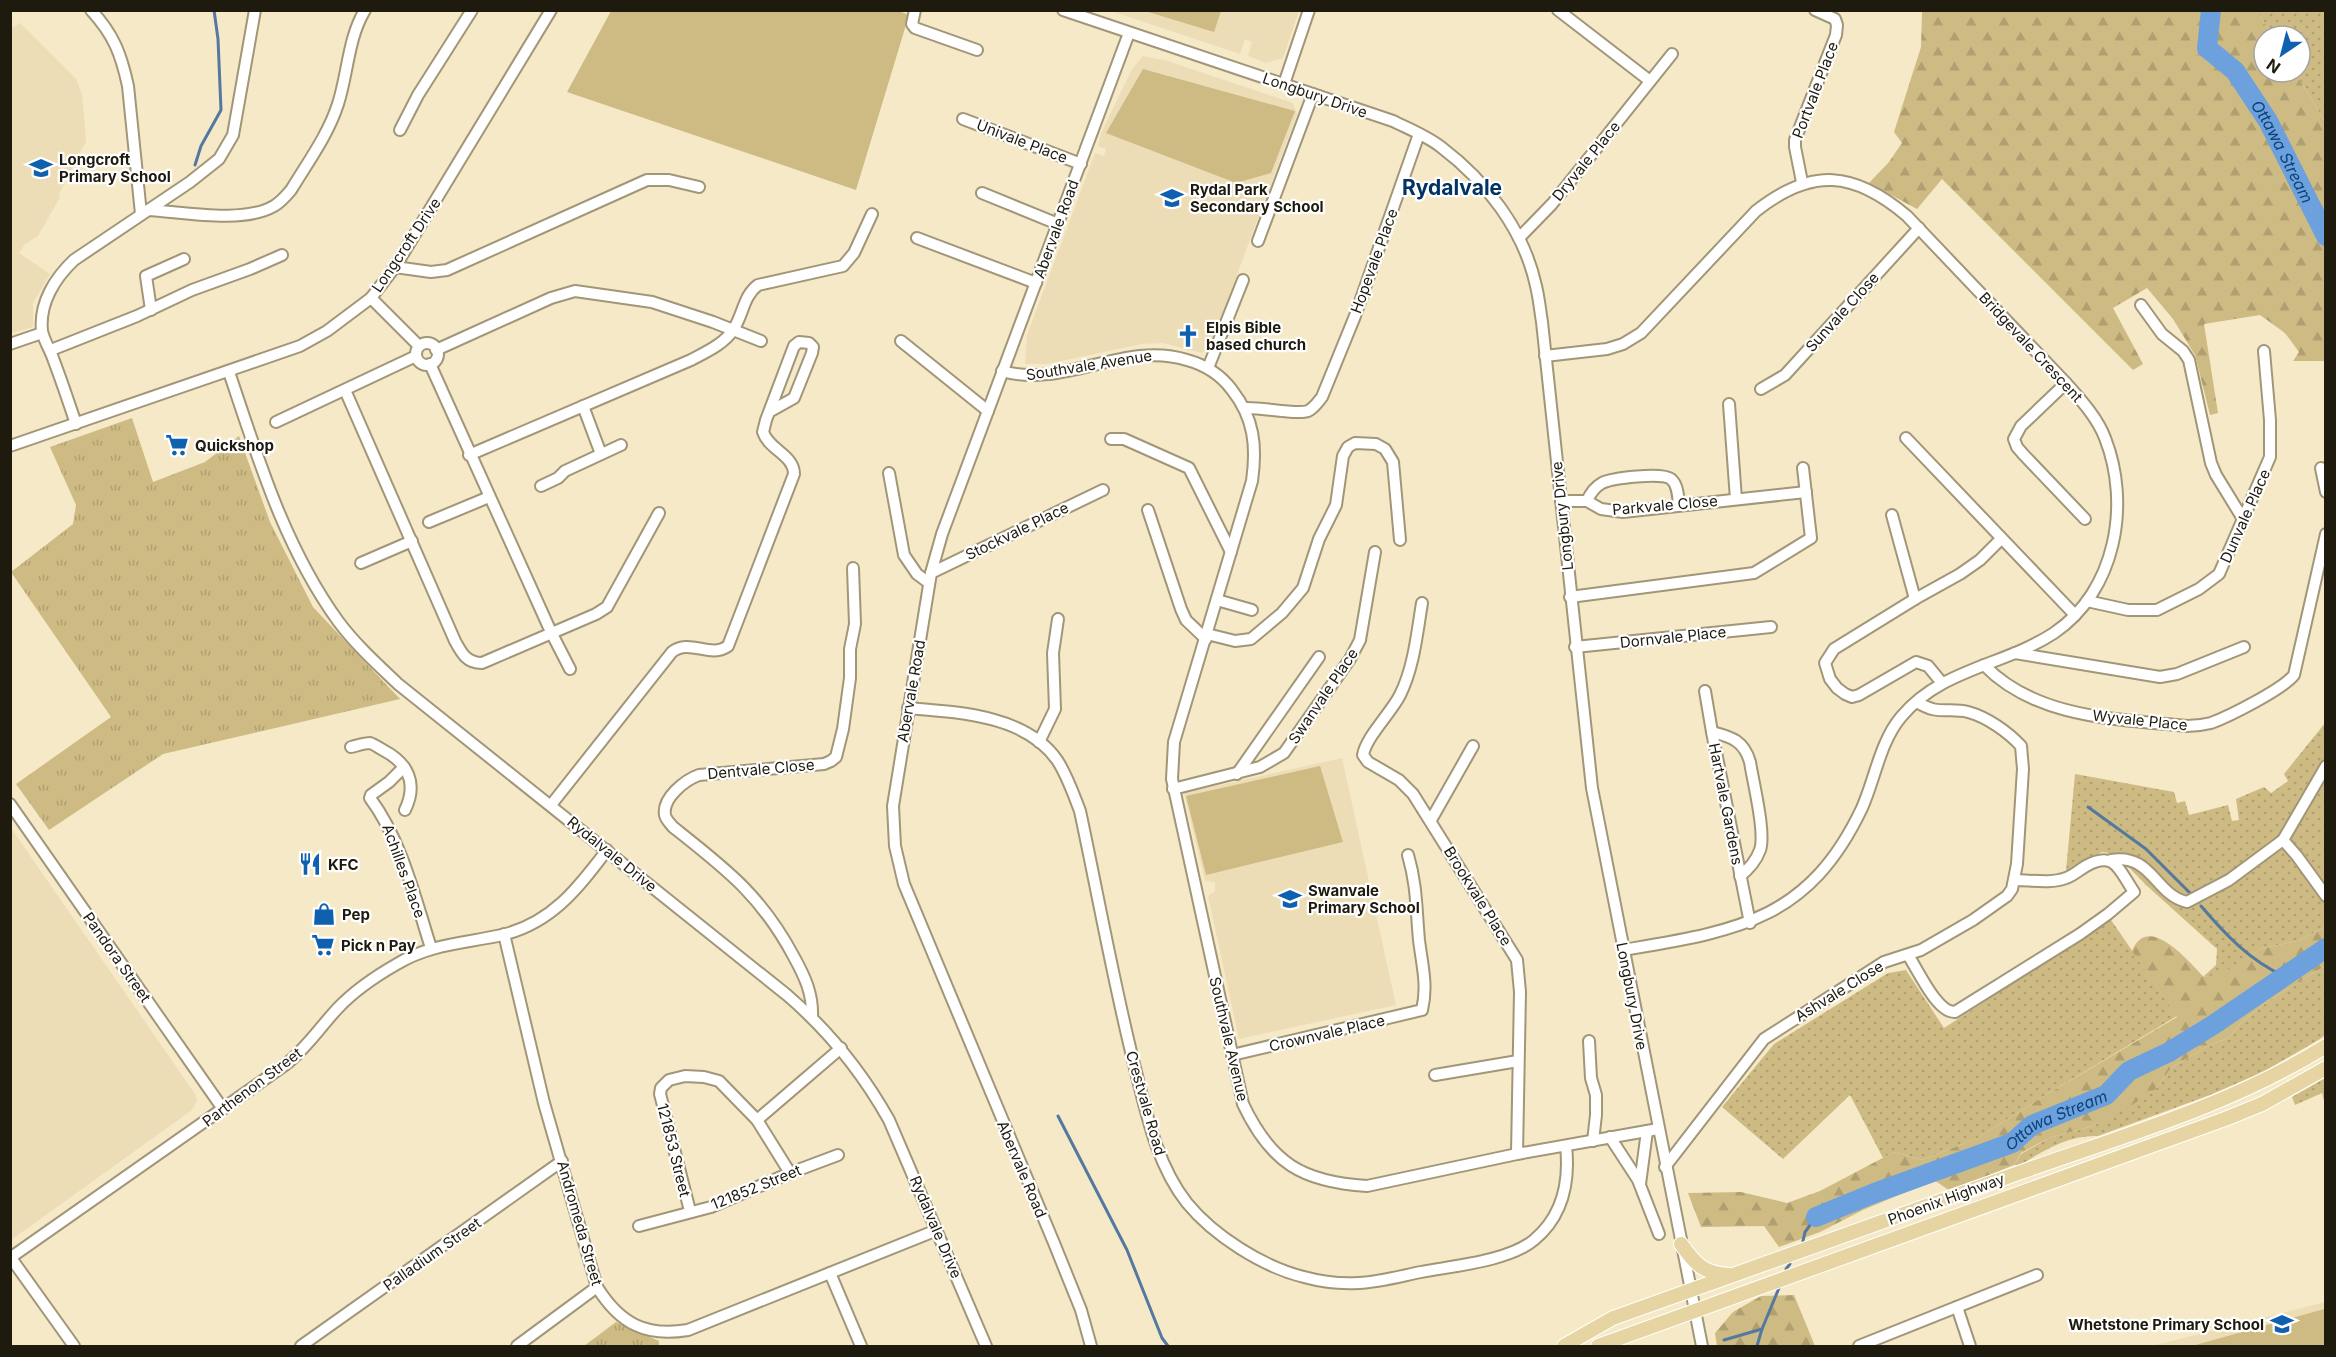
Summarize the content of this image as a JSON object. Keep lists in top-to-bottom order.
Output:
{
  "streets": {
    "main road": ["Phoenix Highway"],
    "street": [
      "Portvale Place",
      "Longbury Drive",
      "Univale Place",
      "Dryvale Place",
      "Abervale Road",
      "Longcroft Drive",
      "Hopevale Place",
      "Sunvale Close",
      "Bridgevale Crescent",
      "Southvale Avenue",
      "Parkvale Close",
      "Dunvale Place",
      "Stockvale Place",
      "Dornvale Place",
      "Swanvale Place",
      "Wyvale Place",
      "Dentvale Close",
      "Hartvale Gardens",
      "Rydalvale Drive",
      "Achilles Place",
      "Brookvale Place",
      "Pandora Street",
      "Ashvale Close",
      "Crownvale Place",
      "Parthenon Street",
      "Crestvale Road",
      "121853 Street",
      "121852 Street",
      "Andromeda Street",
      "Palladium Street"
    ]
  },
  "crossings": [
    ["Portvale Place", "Bridgevale Crescent"],
    ["Longbury Drive", "Dryvale Place"],
    ["Longbury Drive", "Abervale Road"],
    ["Longbury Drive", "Hopevale Place"],
    ["Longbury Drive", "Bridgevale Crescent"],
    ["Longbury Drive", "Southvale Avenue"],
    ["Longbury Drive", "Parkvale Close"],
    ["Longbury Drive", "Dornvale Place"],
    ["Longbury Drive", "Ashvale Close"],
    ["Longbury Drive", "Phoenix Highway"],
    ["Univale Place", "Abervale Road"],
    ["Abervale Road", "Southvale Avenue"],
    ["Abervale Road", "Stockvale Place"],
    ["Abervale Road", "Crestvale Road"],
    ["Longcroft Drive", "Rydalvale Drive"],
    ["Hopevale Place", "Southvale Avenue"],
    ["Sunvale Close", "Bridgevale Crescent"],
    ["Bridgevale Crescent", "Dunvale Place"],
    ["Bridgevale Crescent", "Wyvale Place"],
    ["Bridgevale Crescent", "Hartvale Gardens"],
    ["Bridgevale Crescent", "Ashvale Close"],
    ["Southvale Avenue", "Swanvale Place"],
    ["Southvale Avenue", "Brookvale Place"],
    ["Southvale Avenue", "Crownvale Place"],
    ["Southvale Avenue", "Crestvale Road"],
    ["Dentvale Close", "Rydalvale Drive"],
    ["Rydalvale Drive", "Parthenon Street"],
    ["Rydalvale Drive", "Andromeda Street"],
    ["Achilles Place", "Parthenon Street"],
    ["Pandora Street", "Parthenon Street"],
    ["Parthenon Street", "Andromeda Street"],
    ["121853 Street", "121852 Street"],
    ["Andromeda Street", "Palladium Street"]
  ],
  "districts": ["Rydalvale"],
  "water": ["Ottawa Stream"],
  "places": {
    "school or university": [
      "Longcroft Primary School",
      "Rydal Park Secondary School",
      "Swanvale Primary School",
      "Whetstone Primary School"
    ],
    "church": ["Elpis Bible based church"],
    "supermarket": ["Quickshop", "Pick n Pay"],
    "restaurant": ["KFC"],
    "shop": ["Pep"]
  },
  "north": "bottom left"
}
